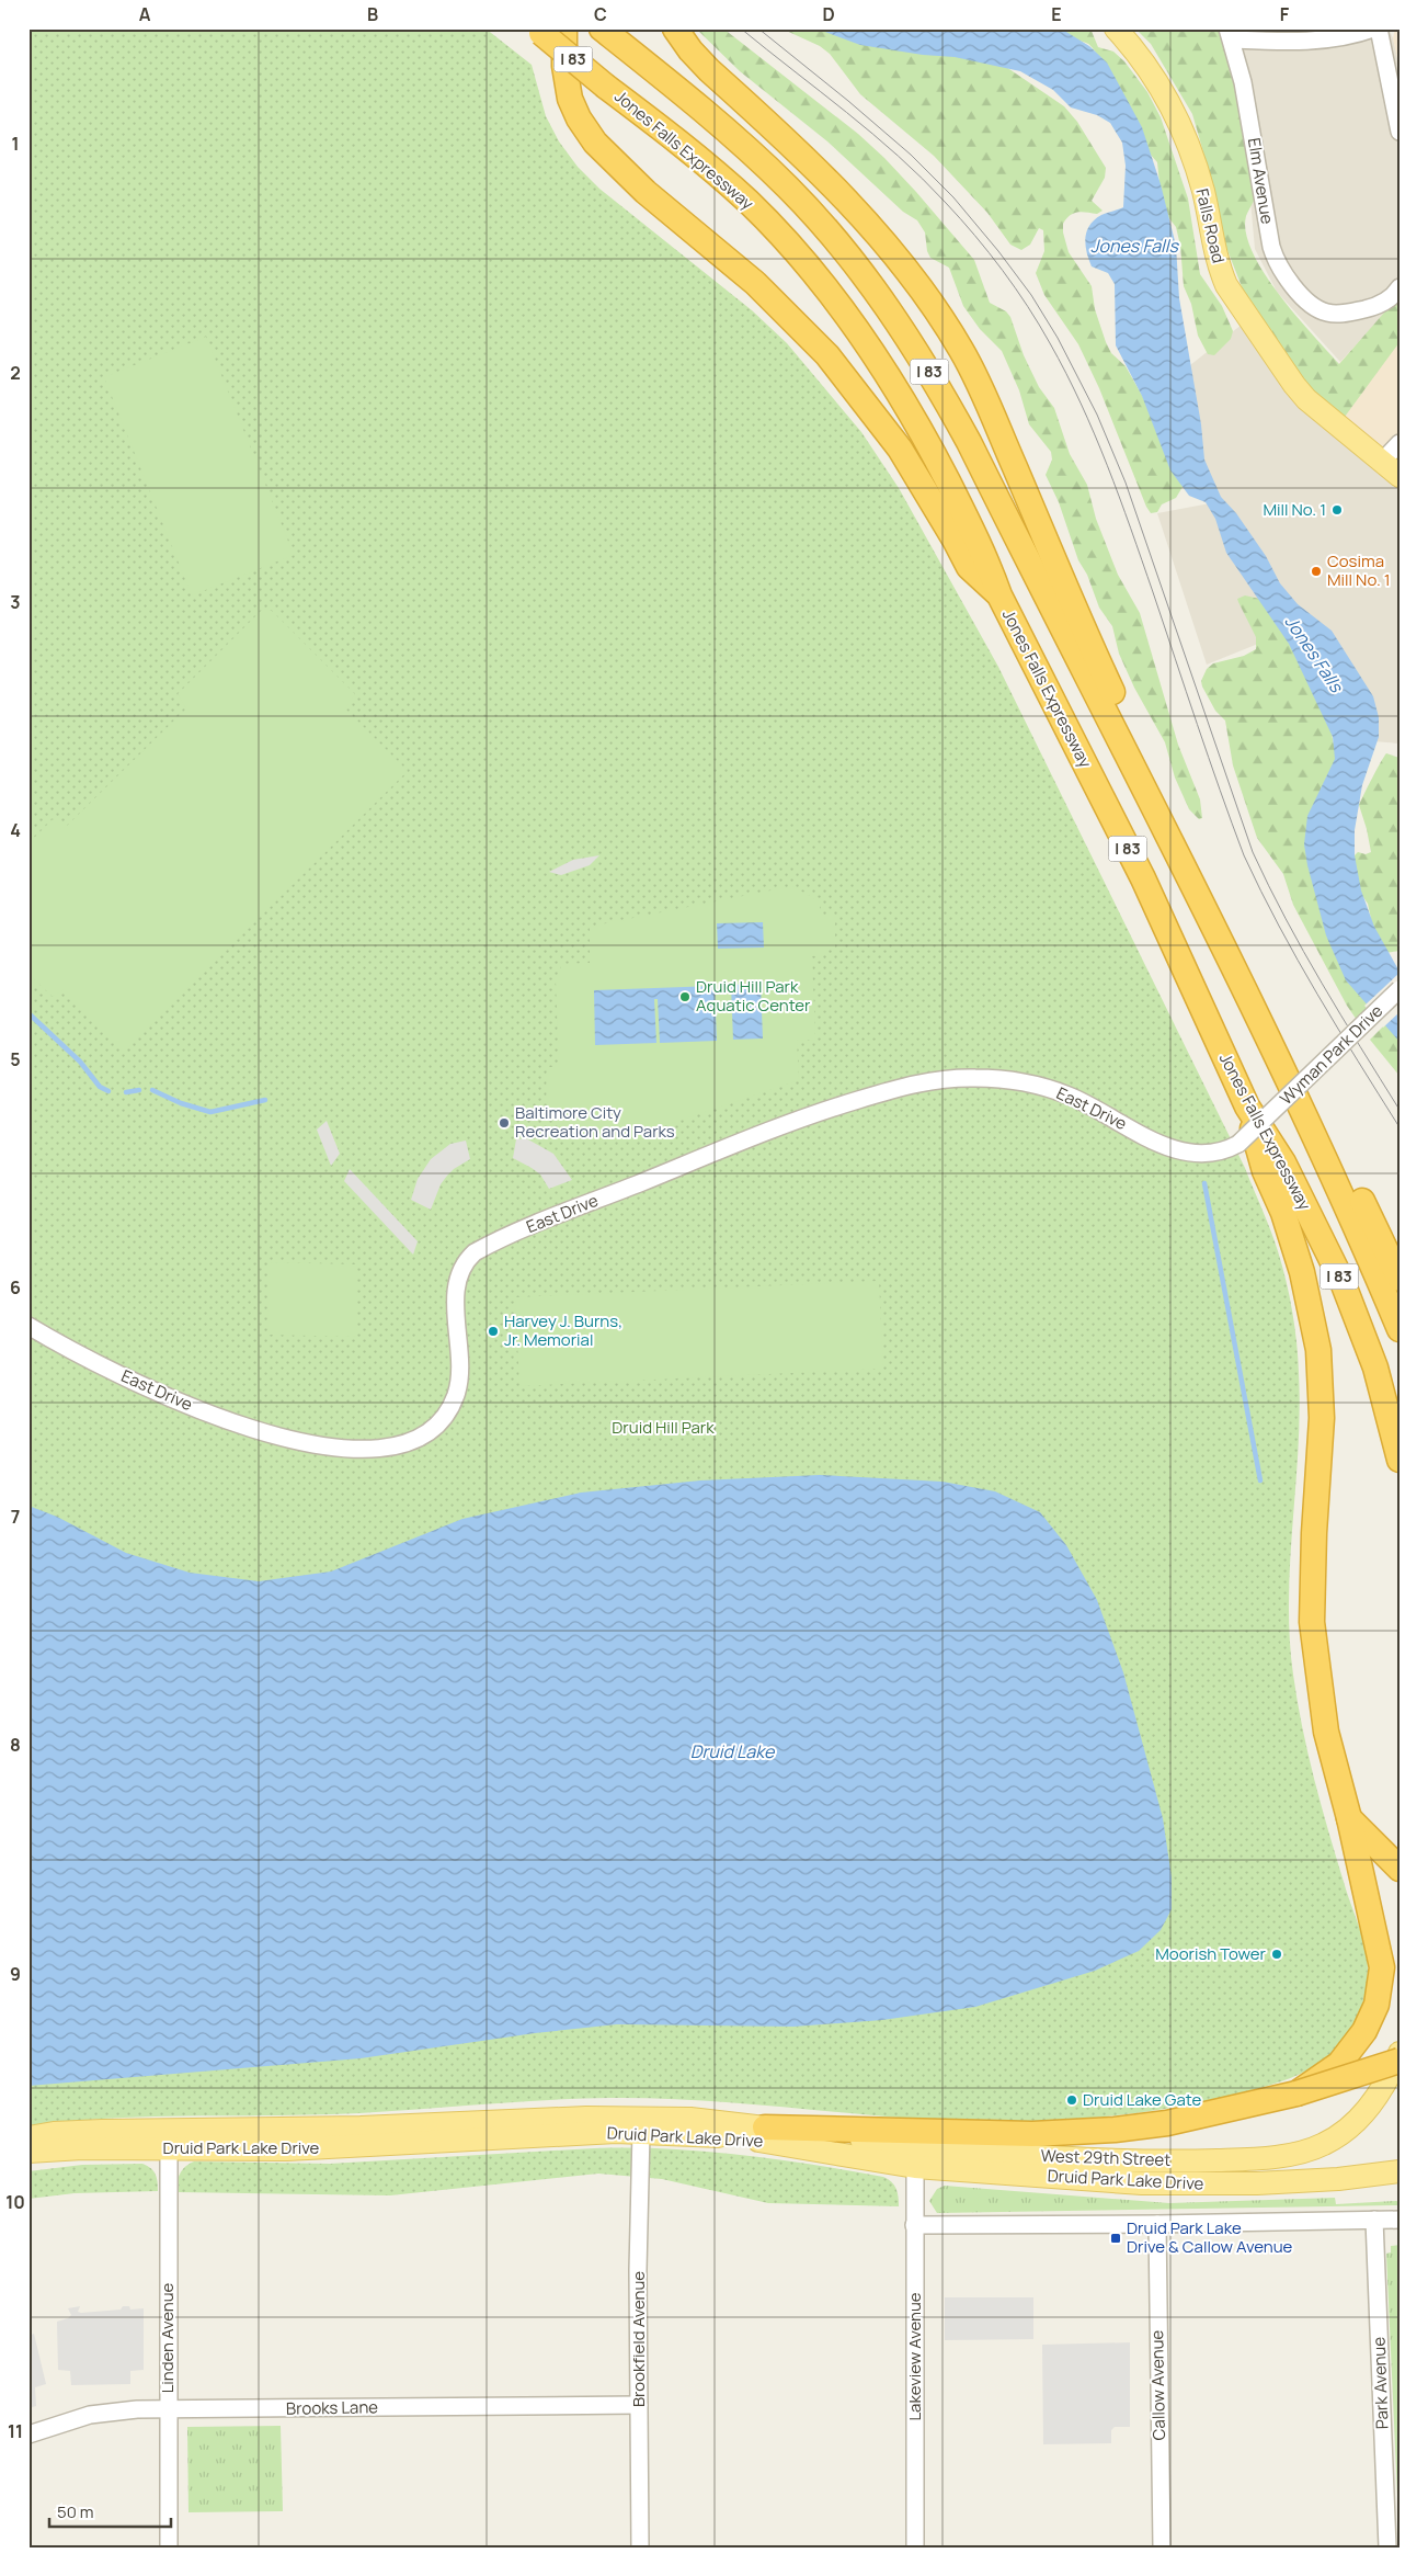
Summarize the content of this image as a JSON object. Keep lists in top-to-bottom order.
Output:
{
  "streets": {
    "highway": ["I 83", "Jones Falls Expressway"],
    "main road": ["Falls Road", "Druid Park Lake Drive", "West 29th Street"],
    "street": [
      "Elm Avenue",
      "Wyman Park Drive",
      "East Drive",
      "Linden Avenue",
      "Brookfield Avenue",
      "Lakeview Avenue",
      "Park Avenue",
      "Callow Avenue",
      "Brooks Lane"
    ]
  },
  "crossings": [
    ["Wyman Park Drive", "East Drive"],
    ["Druid Park Lake Drive", "West 29th Street"],
    ["Druid Park Lake Drive", "Linden Avenue"],
    ["Druid Park Lake Drive", "Brookfield Avenue"],
    ["Druid Park Lake Drive", "Lakeview Avenue"],
    ["Linden Avenue", "Brooks Lane"],
    ["Brookfield Avenue", "Brooks Lane"]
  ],
  "water": ["Jones Falls", "Druid Lake"],
  "parks": ["Druid Hill Park"],
  "places": {
    "other": [
      "Mill No. 1",
      "Cosima Mill No. 1",
      "Druid Hill Park Aquatic Center",
      "Baltimore City Recreation and Parks",
      "Harvey J. Burns, Jr. Memorial",
      "Moorish Tower",
      "Druid Lake Gate"
    ],
    "transit": ["Druid Park Lake Drive & Callow Avenue"]
  },
  "scale_bar": "50 m",
  "grid": {
    "columns": [
      "A",
      "B",
      "C",
      "D",
      "E",
      "F"
    ],
    "rows": [
      "1",
      "2",
      "3",
      "4",
      "5",
      "6",
      "7",
      "8",
      "9",
      "10",
      "11"
    ]
  }
}
